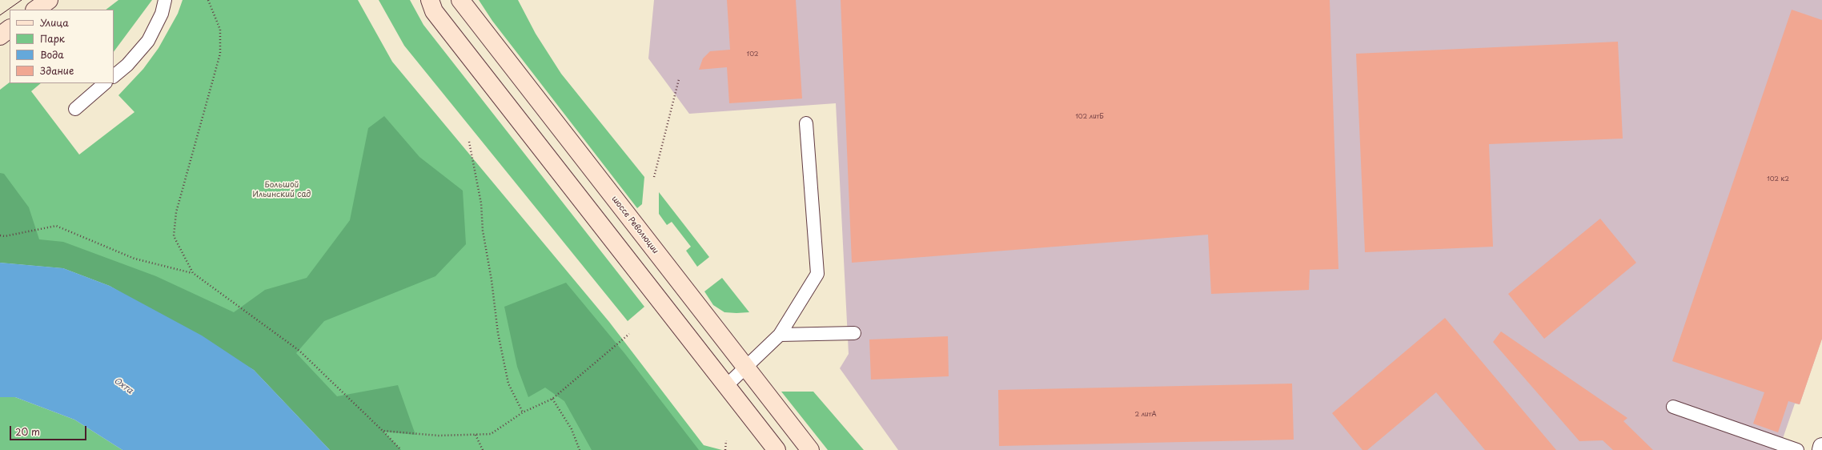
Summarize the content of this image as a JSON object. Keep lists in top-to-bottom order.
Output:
{
  "streets": {
    "main road": ["шоссе Революции"]
  },
  "water": ["Охта"],
  "parks": ["Большой Ильинский сад"],
  "house_numbers": [
    "102",
    "102 литБ",
    "102 к2",
    "2 литА"
  ],
  "legend": [
    "Улица",
    "Парк",
    "Вода",
    "Здание"
  ],
  "scale_bar": "20 m"
}
